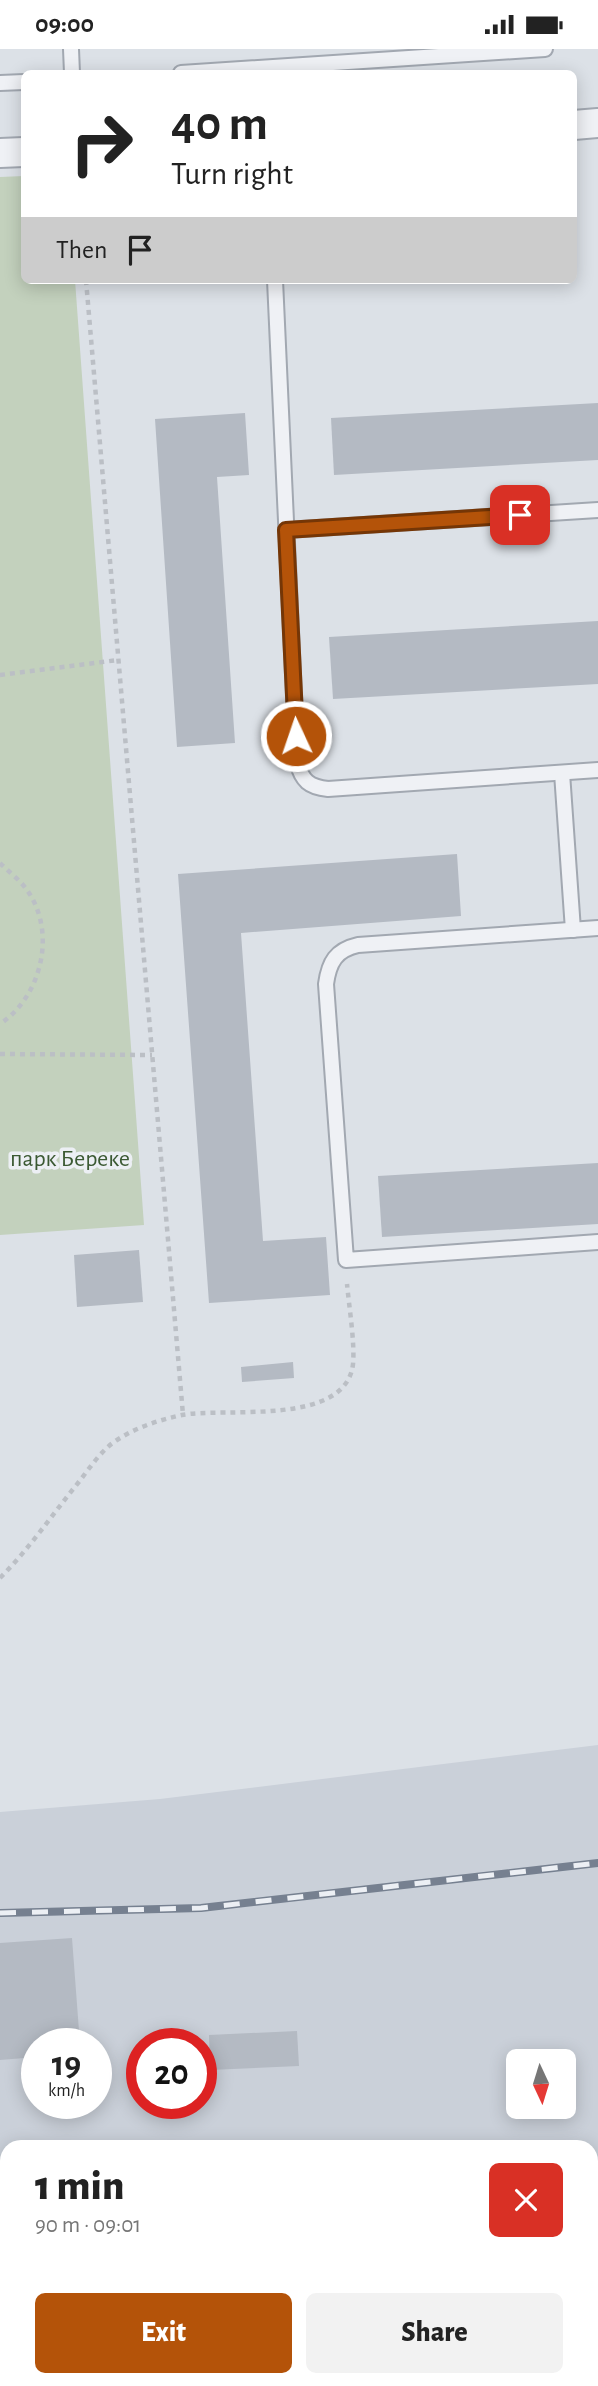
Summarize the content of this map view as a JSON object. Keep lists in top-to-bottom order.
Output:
{
  "parks": ["парк Береке"],
  "north": "bottom",
  "page": {
    "status": "09:00",
    "turn": ["40 m", "Turn right"],
    "then": "Then",
    "speed": "19 km/h",
    "limit": "20",
    "heading": ["1 min", "90 m · 09:01"],
    "buttons": ["Exit", "Share"]
  }
}
